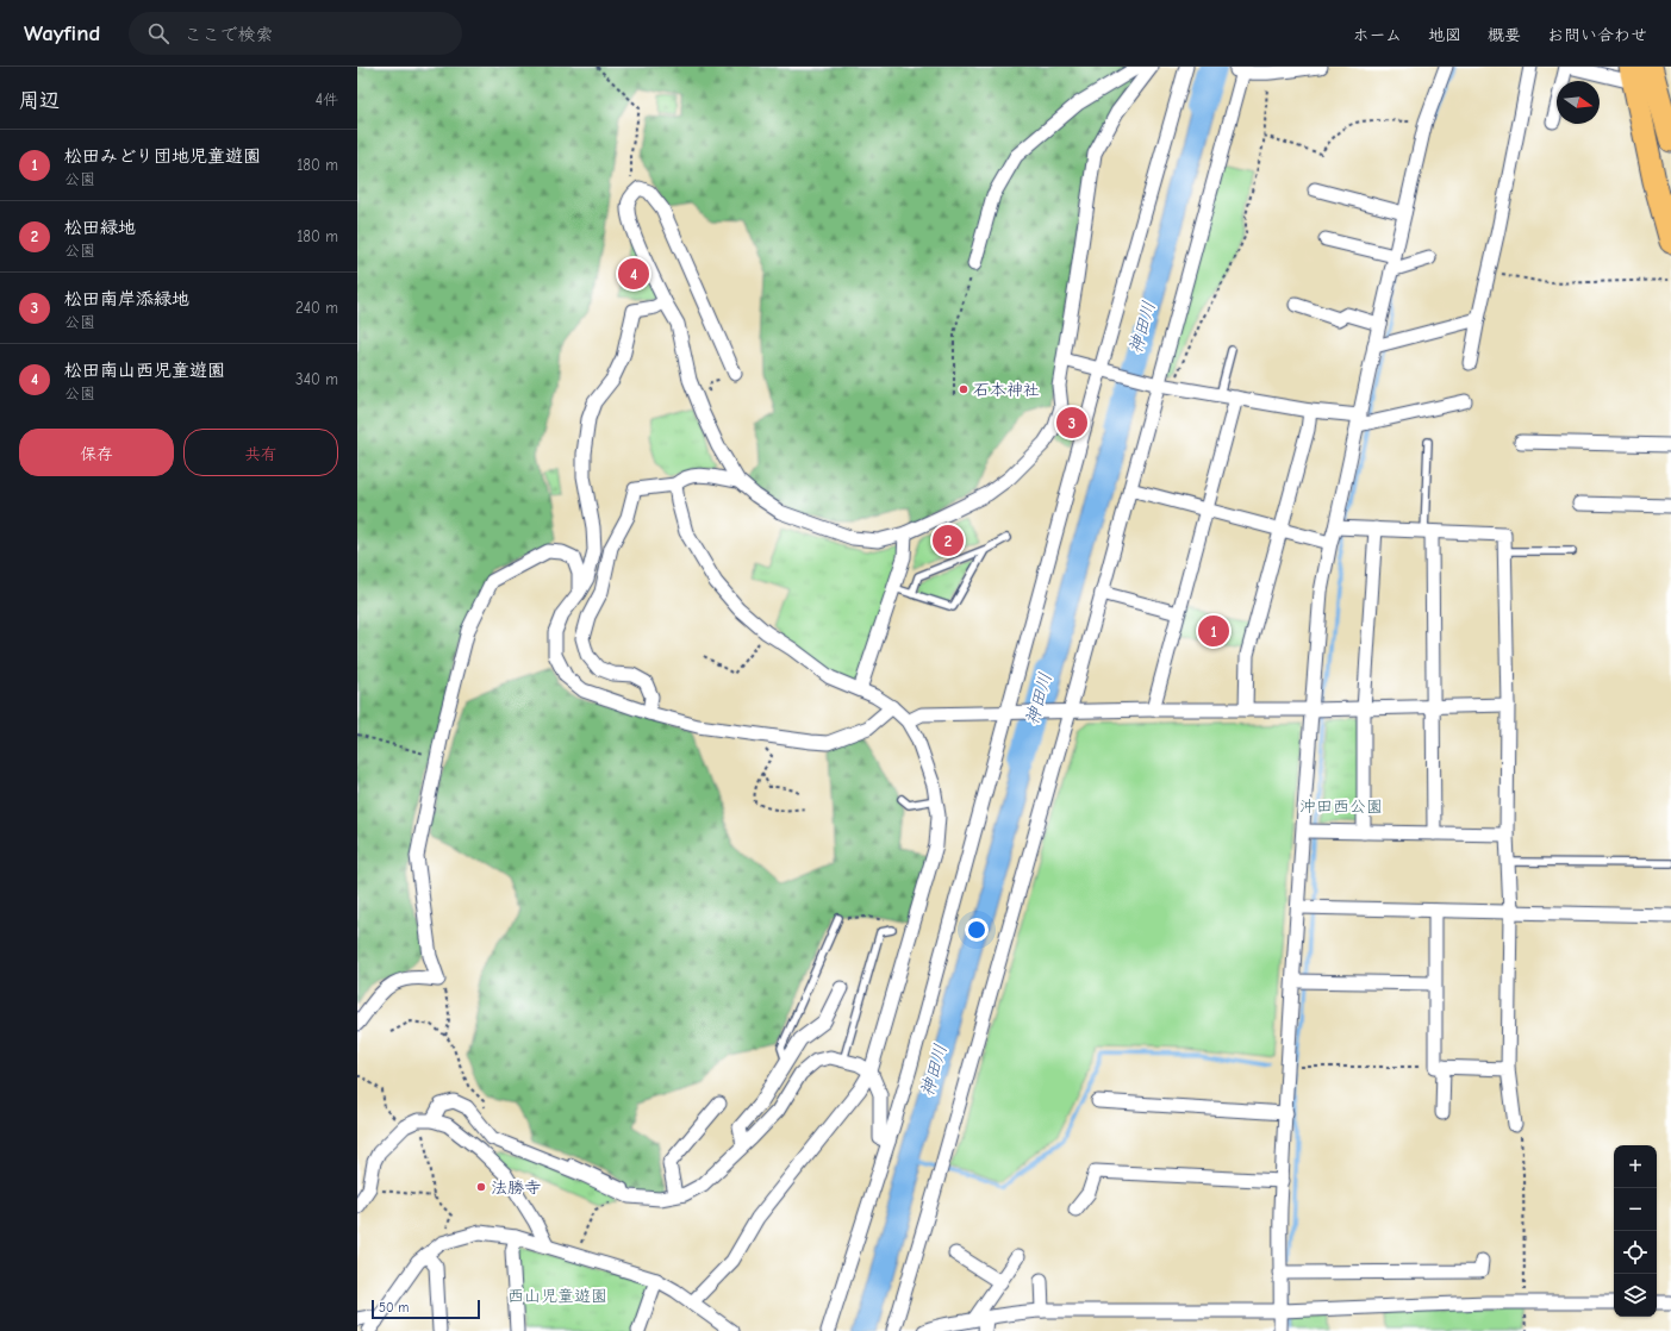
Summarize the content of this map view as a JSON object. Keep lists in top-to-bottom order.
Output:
{
  "water": ["神田川"],
  "parks": ["沖田西公園", "西山児童遊園"],
  "places": ["石本神社", "法勝寺"],
  "scale_bar": "50 m",
  "north": "right",
  "page": {
    "header": "Wayfind",
    "search": "ここで検索",
    "nav": [
      "ホーム",
      "地図",
      "概要",
      "お問い合わせ"
    ],
    "heading": ["周辺", "4件"],
    "list": [
      {
        "mark": "1",
        "name": "松田みどり団地児童遊園",
        "note": "公園",
        "value": "180 m"
      },
      {
        "mark": "2",
        "name": "松田緑地",
        "note": "公園",
        "value": "180 m"
      },
      {
        "mark": "3",
        "name": "松田南岸添緑地",
        "note": "公園",
        "value": "240 m"
      },
      {
        "mark": "4",
        "name": "松田南山西児童遊園",
        "note": "公園",
        "value": "340 m"
      }
    ],
    "pins": [
      "4",
      "3",
      "2",
      "1"
    ],
    "buttons": ["保存", "共有"],
    "map_buttons": ["+", "−"],
    "scale": "50 m"
  }
}
